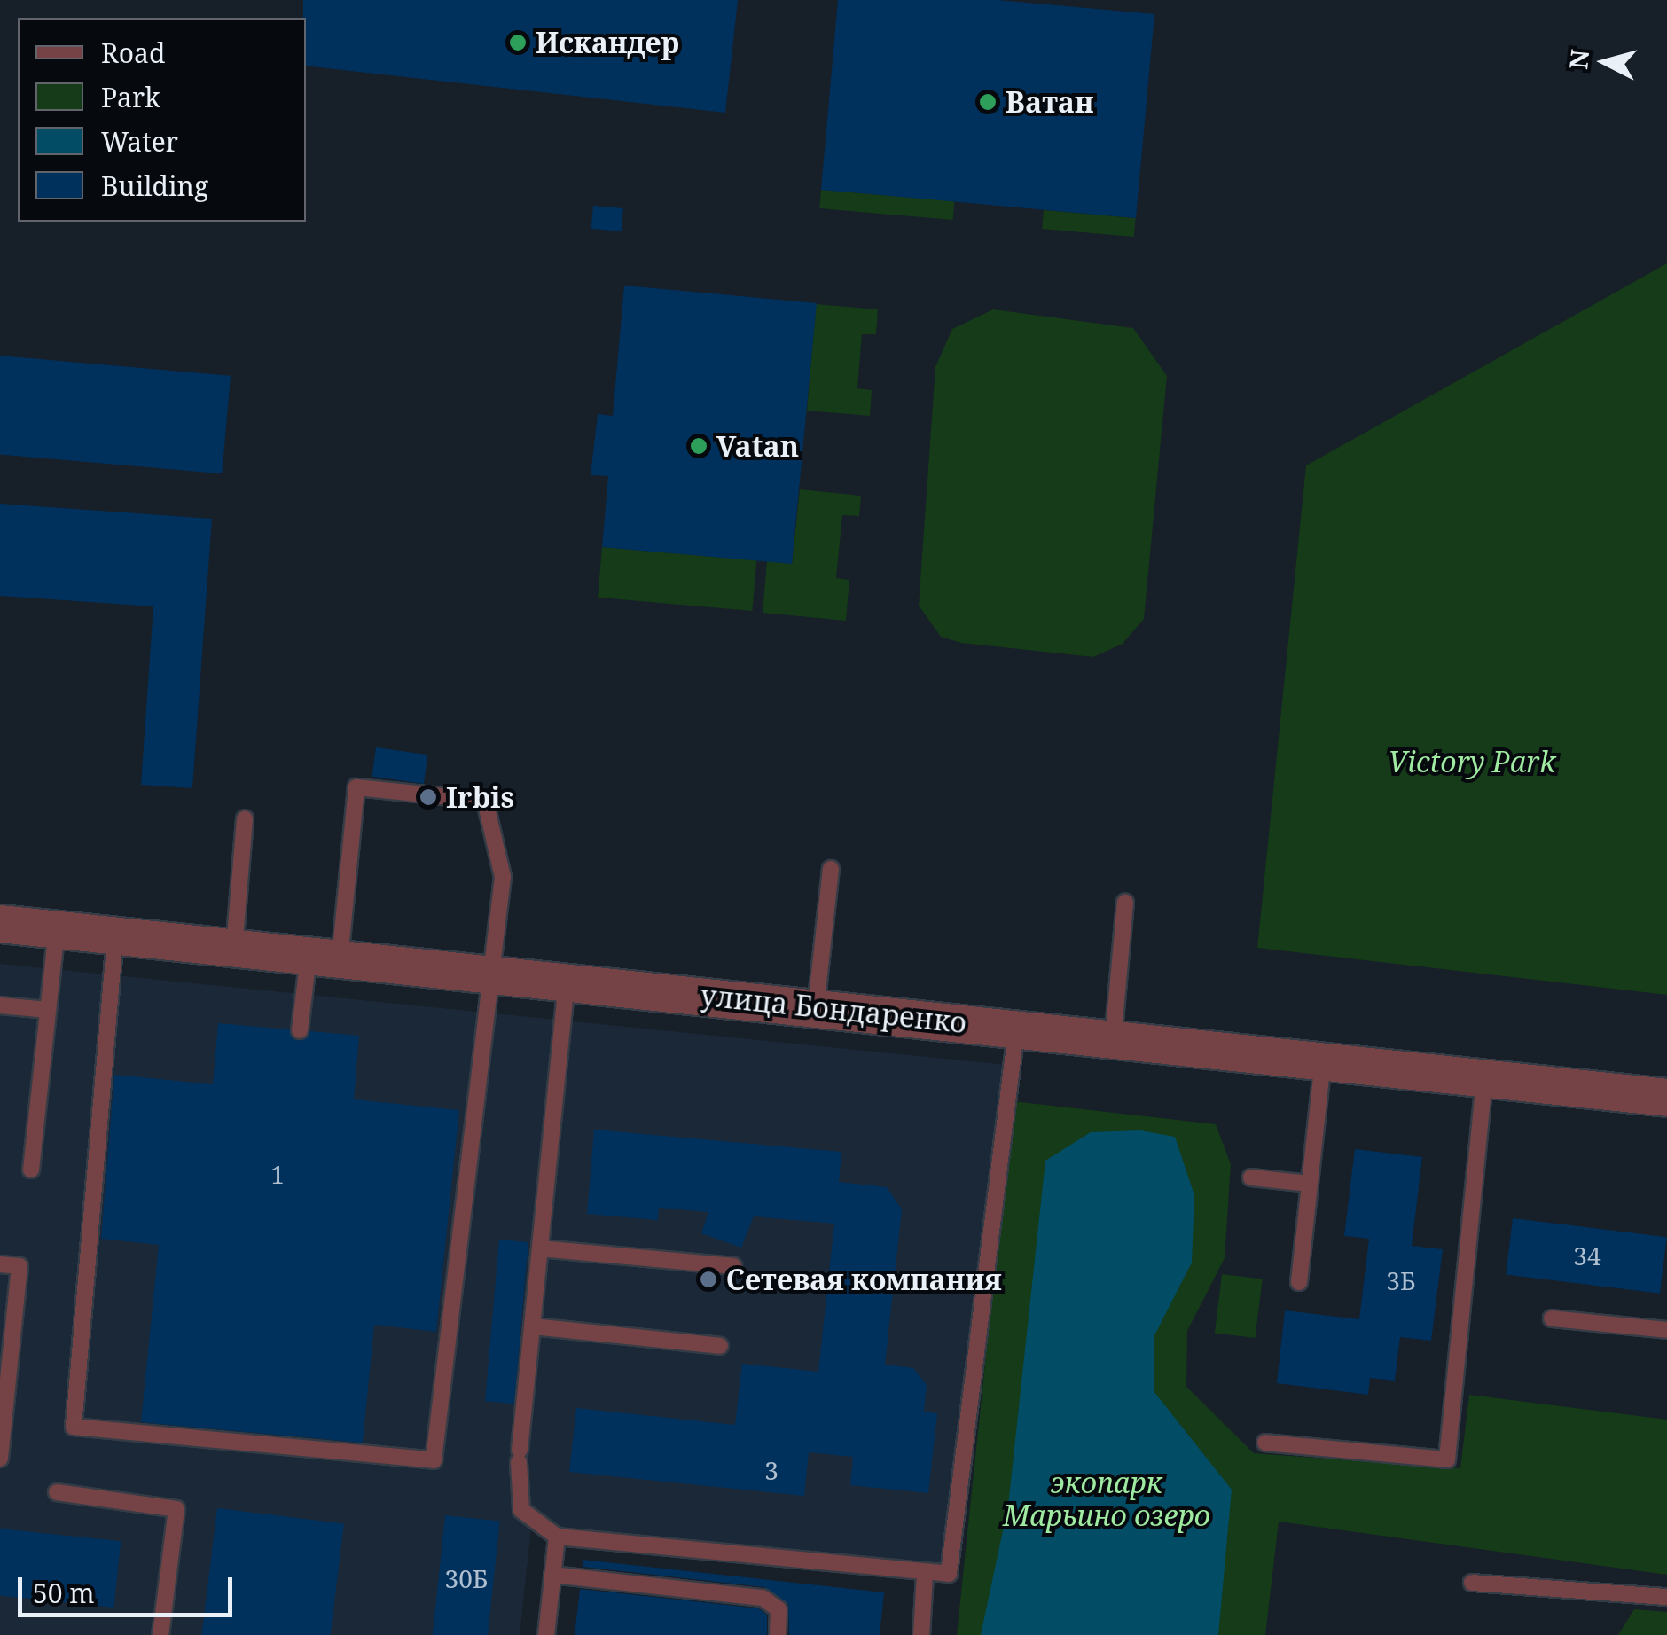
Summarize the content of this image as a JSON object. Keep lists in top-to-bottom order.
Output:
{
  "streets": {
    "street": ["улица Бондаренко"]
  },
  "parks": ["Victory Park", "экопарк Марьино озеро"],
  "places": [
    "Искандер",
    "Ватан",
    "Vatan",
    "Irbis",
    "Сетевая компания"
  ],
  "house_numbers": [
    "1",
    "34",
    "3Б",
    "3",
    "30Б"
  ],
  "legend": [
    "Road",
    "Park",
    "Water",
    "Building"
  ],
  "scale_bar": "50 m",
  "north": "left"
}
